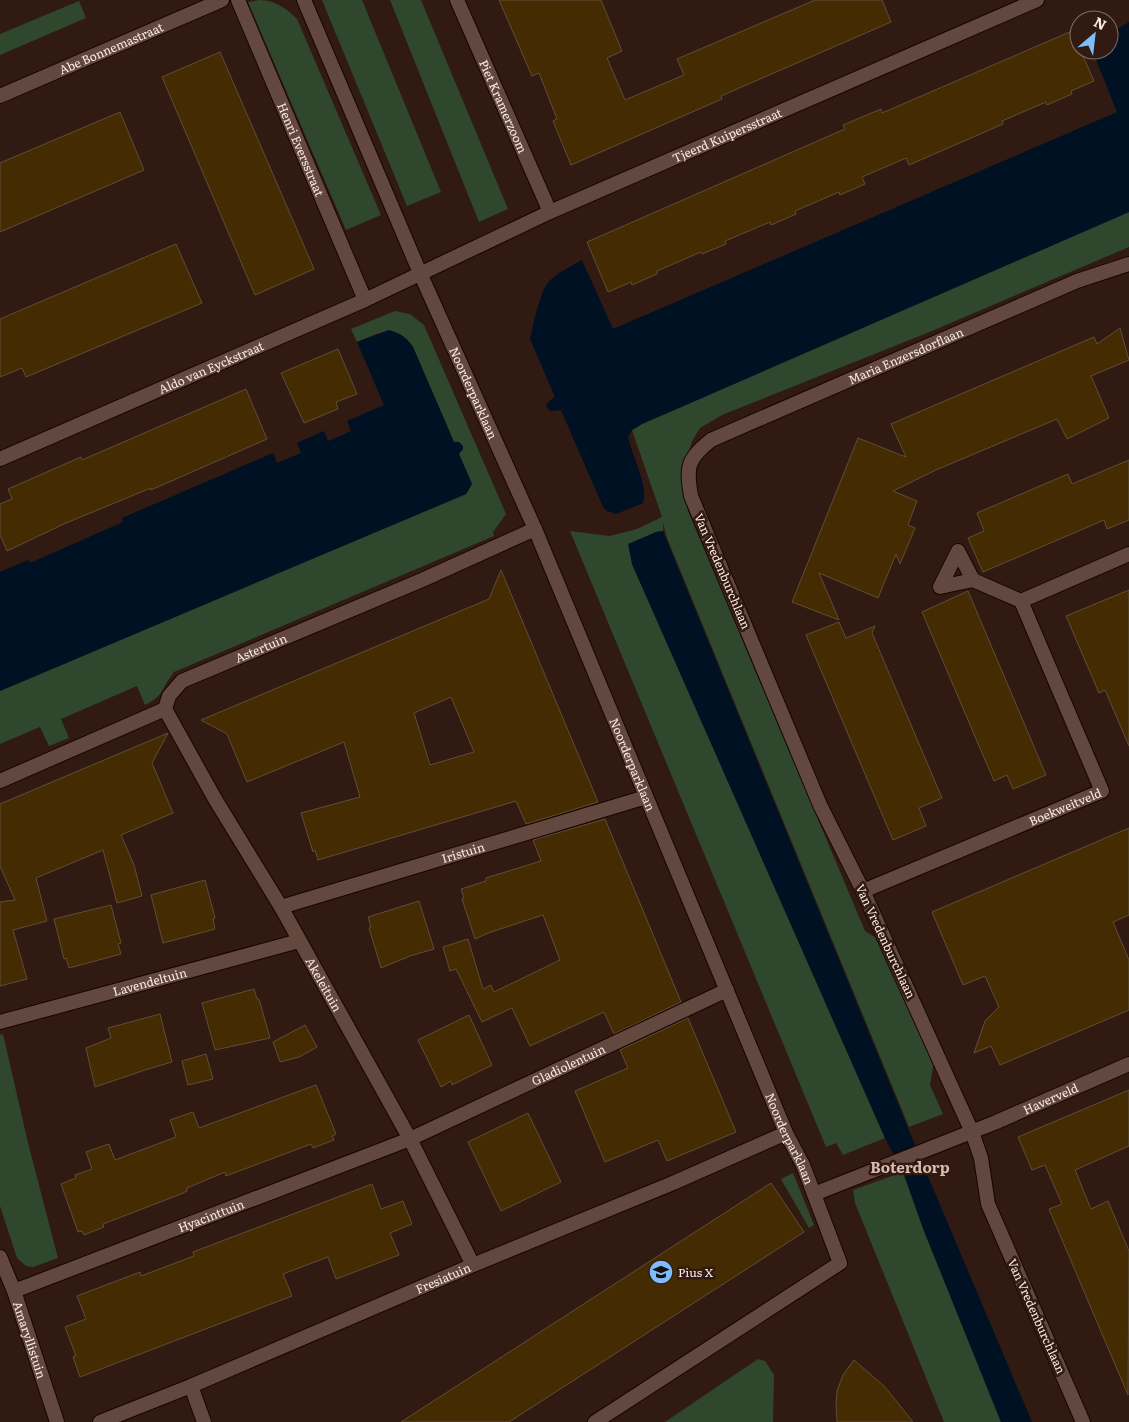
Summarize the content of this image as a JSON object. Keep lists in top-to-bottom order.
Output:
{
  "streets": {
    "street": [
      "Abe Bonnemastraat",
      "Piet Kramerzoom",
      "Tjeerd Kuipersstraat",
      "Henri Eversstraat",
      "Maria Enzersdorflaan",
      "Aldo van Eyckstraat",
      "Noorderparklaan",
      "Van Vredenburchlaan",
      "Astertuin",
      "Boekweitveld",
      "Iristuin",
      "Lavendeltuin",
      "Akeleituin",
      "Gladiolentuin",
      "Haverveld",
      "Hyacinttuin",
      "Fresiatuin",
      "Amaryllistuin"
    ]
  },
  "crossings": [
    ["Piet Kramerzoom", "Tjeerd Kuipersstraat"],
    ["Tjeerd Kuipersstraat", "Aldo van Eyckstraat"],
    ["Tjeerd Kuipersstraat", "Noorderparklaan"],
    ["Henri Eversstraat", "Aldo van Eyckstraat"],
    ["Maria Enzersdorflaan", "Van Vredenburchlaan"],
    ["Aldo van Eyckstraat", "Noorderparklaan"],
    ["Noorderparklaan", "Astertuin"],
    ["Noorderparklaan", "Iristuin"],
    ["Noorderparklaan", "Gladiolentuin"],
    ["Noorderparklaan", "Haverveld"],
    ["Noorderparklaan", "Fresiatuin"],
    ["Van Vredenburchlaan", "Boekweitveld"],
    ["Van Vredenburchlaan", "Haverveld"],
    ["Astertuin", "Akeleituin"],
    ["Iristuin", "Akeleituin"],
    ["Lavendeltuin", "Akeleituin"],
    ["Akeleituin", "Gladiolentuin"],
    ["Akeleituin", "Hyacinttuin"],
    ["Akeleituin", "Fresiatuin"],
    ["Gladiolentuin", "Hyacinttuin"],
    ["Hyacinttuin", "Amaryllistuin"]
  ],
  "districts": ["Boterdorp"],
  "places": {
    "school or university": ["Pius X"]
  },
  "north": "top right"
}
